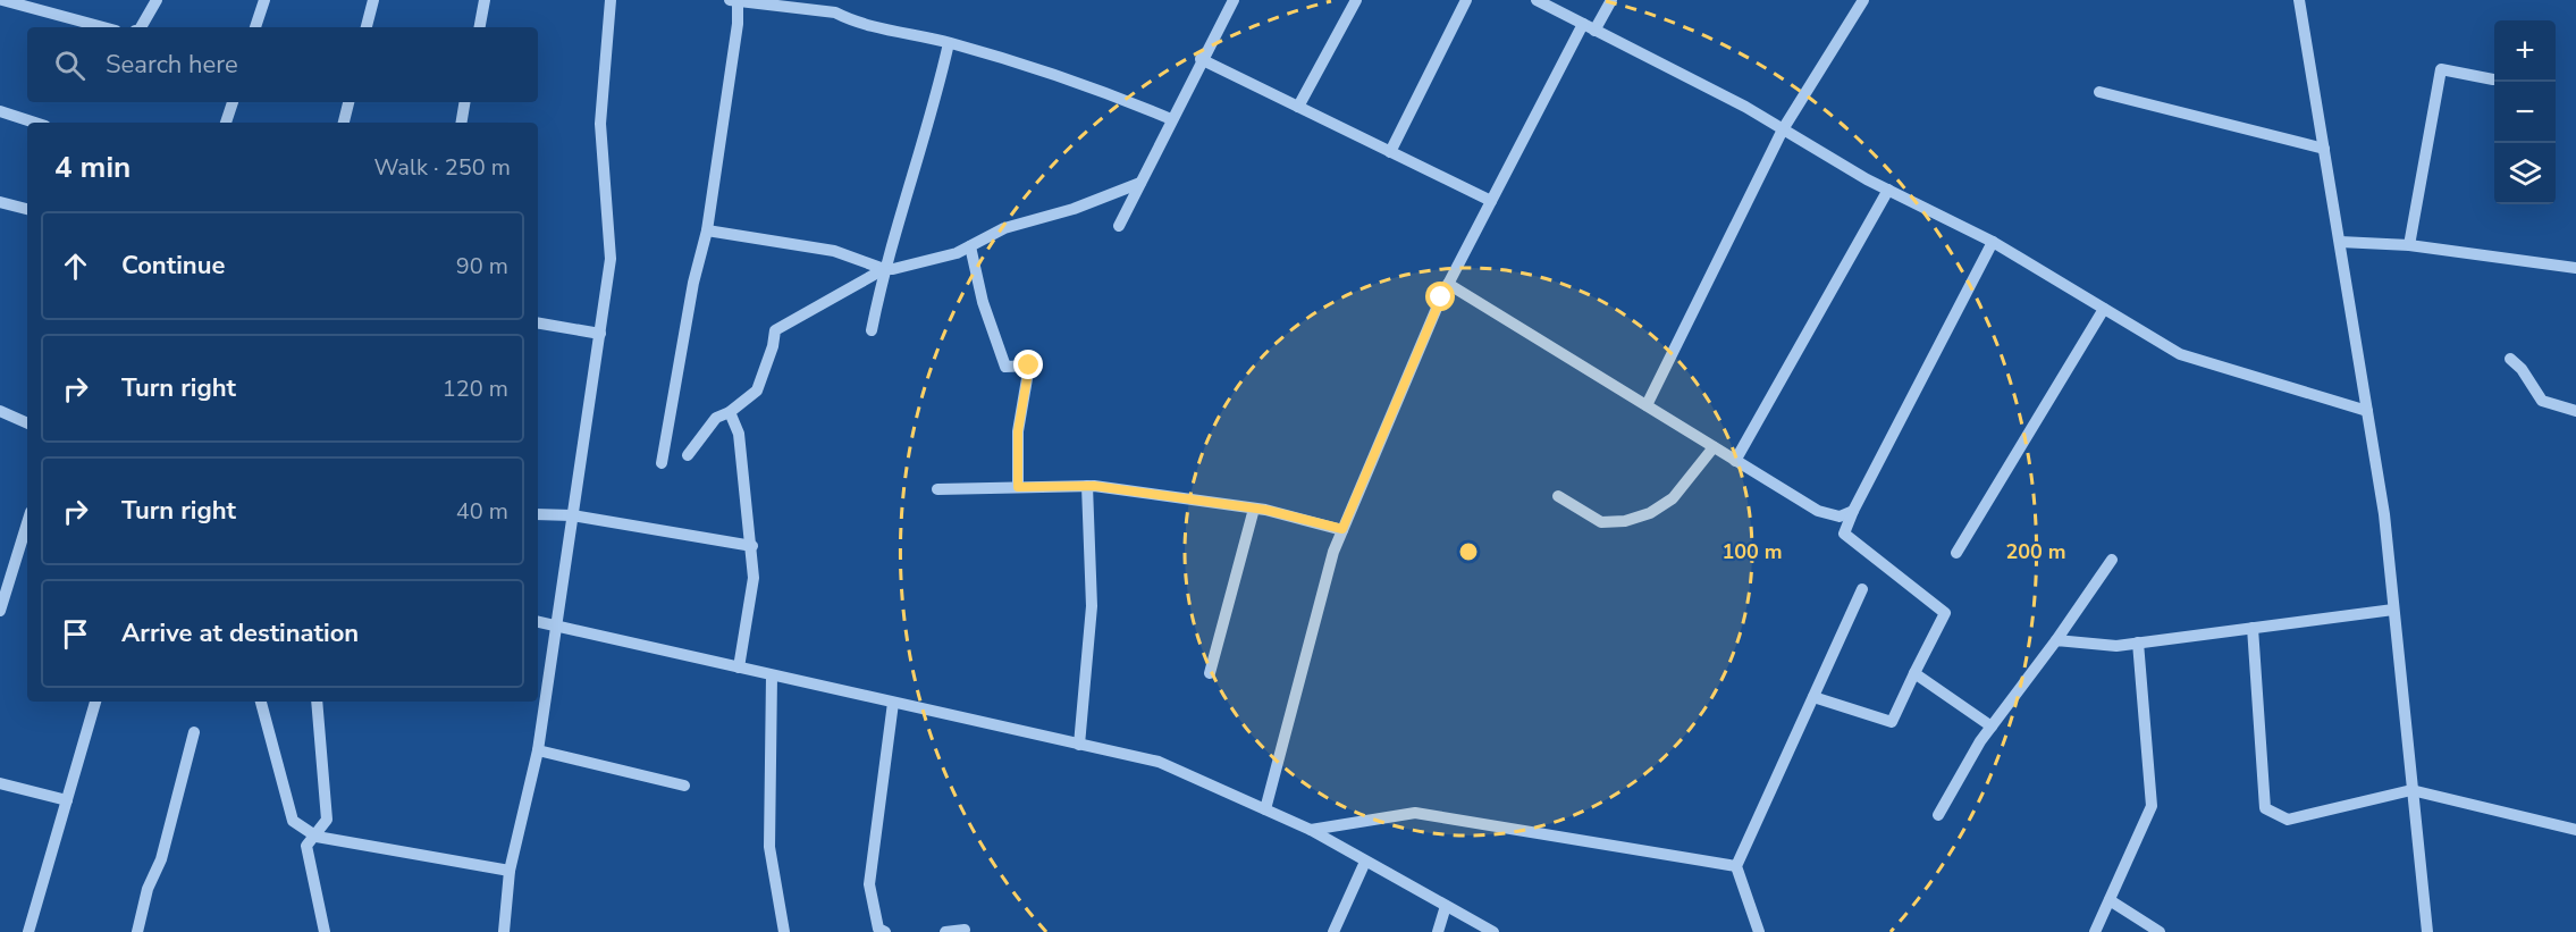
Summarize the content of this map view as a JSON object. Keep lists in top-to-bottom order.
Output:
{
  "page": {
    "map_buttons": ["+", "−"],
    "search": "Search here",
    "heading": ["4 min", "Walk · 250 m"],
    "list": [
      ["Continue", "90 m"],
      ["Turn right", "120 m"],
      ["Turn right", "40 m"],
      "Arrive at destination"
    ]
  },
  "rings": ["100 m", "200 m"]
}
